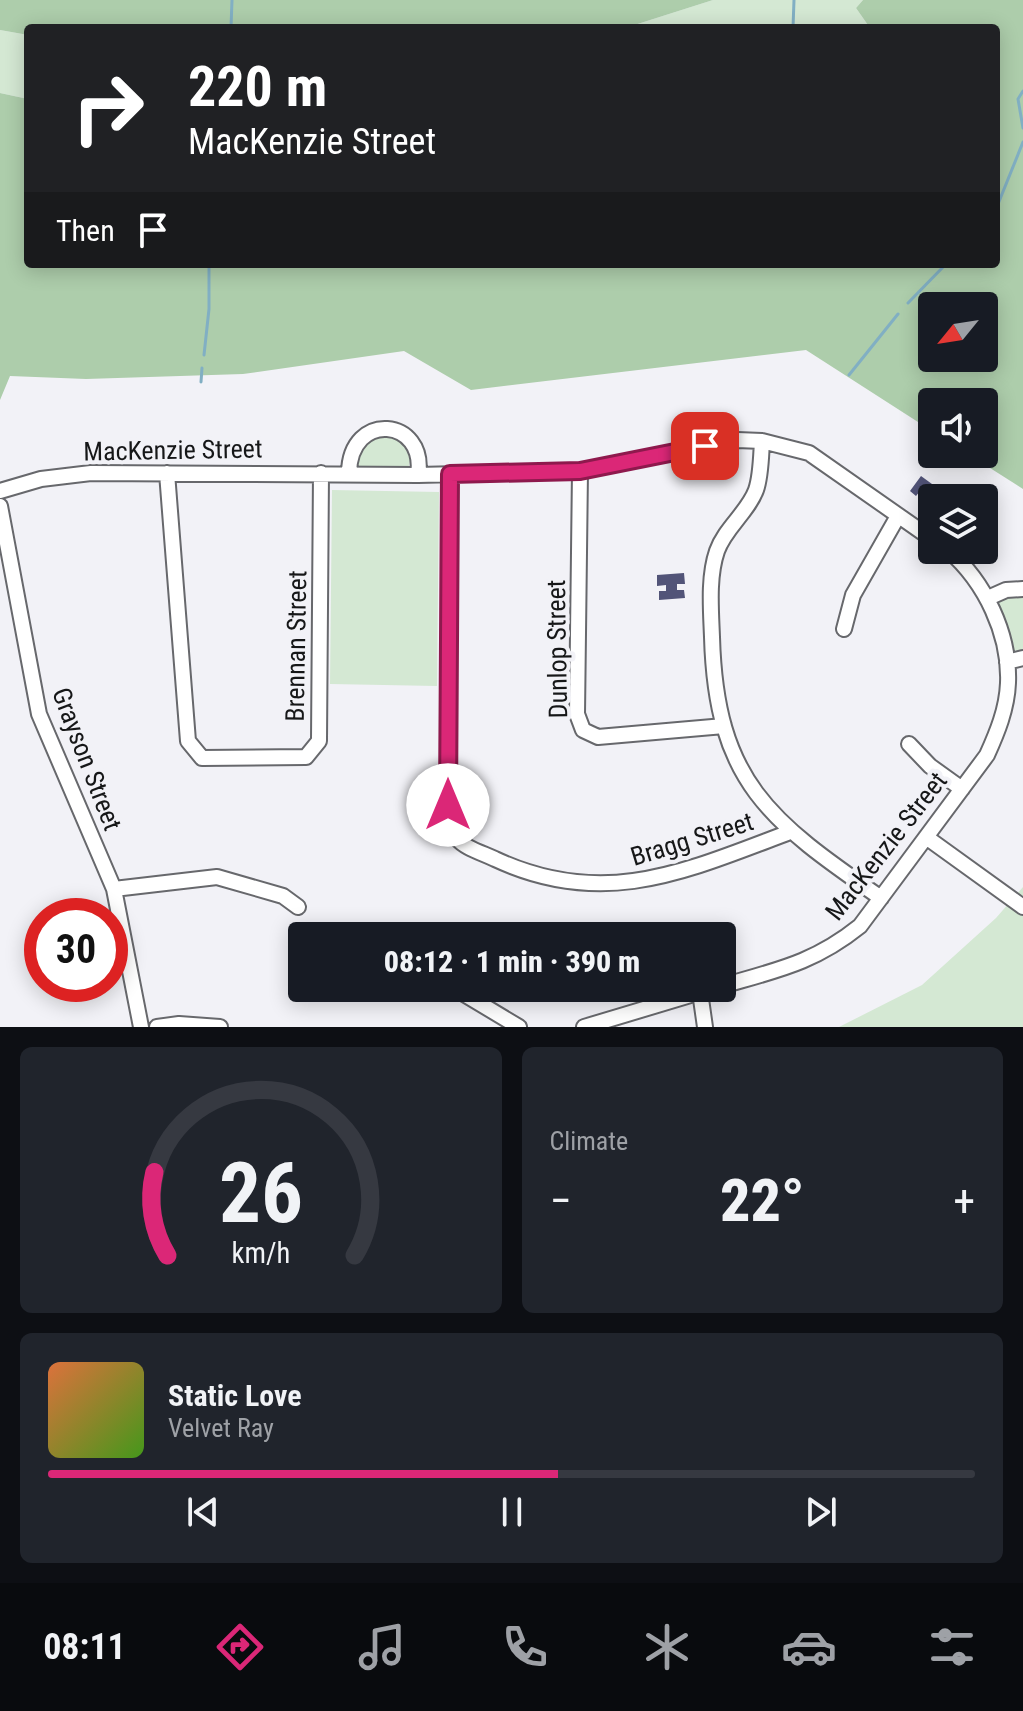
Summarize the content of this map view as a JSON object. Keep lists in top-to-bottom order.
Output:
{
  "streets": {
    "street": [
      "MacKenzie Street",
      "Brennan Street",
      "Dunlop Street",
      "Grayson Street",
      "Bragg Street"
    ]
  },
  "crossings": [
    ["MacKenzie Street", "Brennan Street"],
    ["MacKenzie Street", "Dunlop Street"],
    ["MacKenzie Street", "Bragg Street"]
  ],
  "north": "bottom left",
  "page": {
    "turn": ["220 m", "MacKenzie Street"],
    "then": "Then",
    "limit": "30",
    "trip": "08:12 · 1 min · 390 m",
    "tile": "Climate",
    "heat": ["−", "22°", "+"],
    "song": ["Static Love", "Velvet Ray"],
    "tabs": "08:11",
    "gauge": ["26", "km/h"]
  }
}
